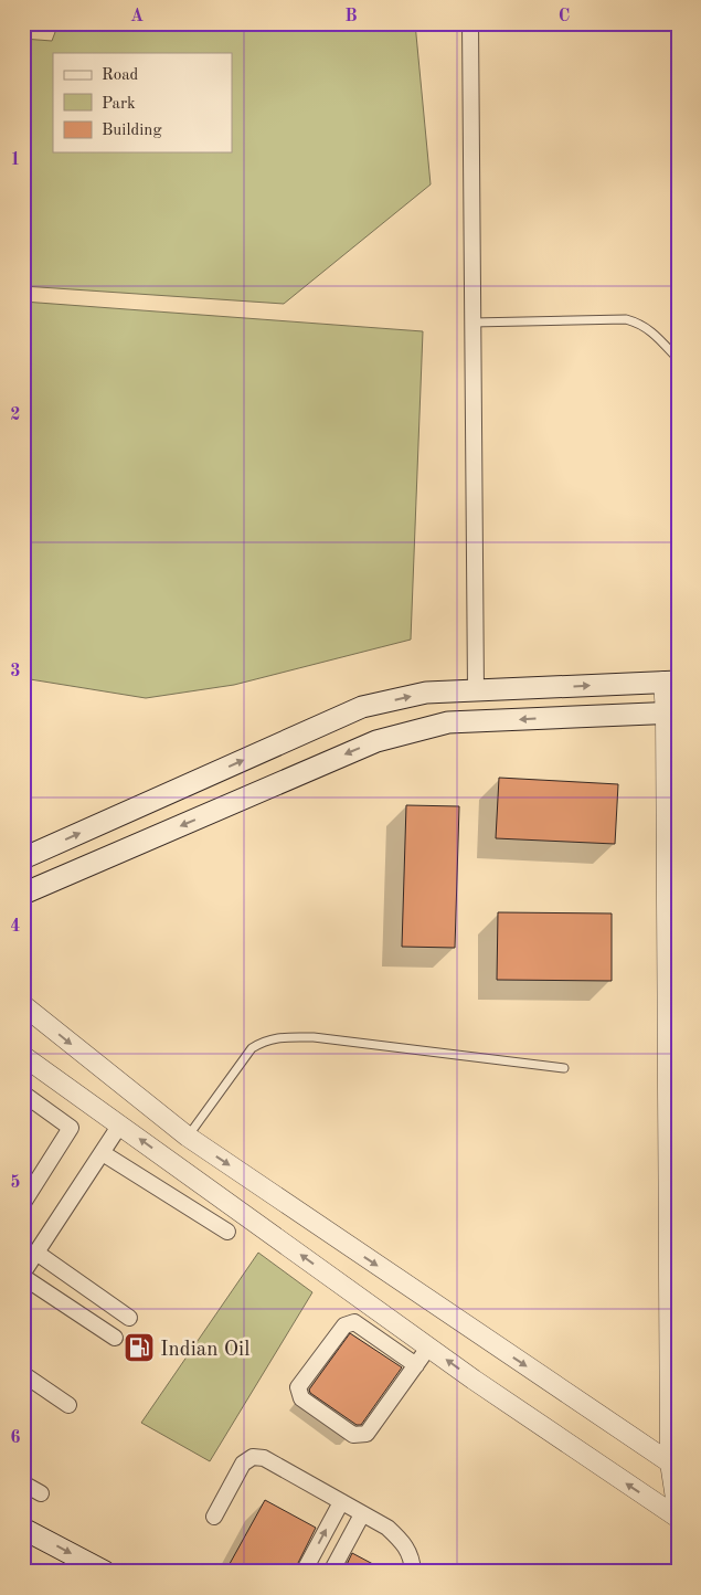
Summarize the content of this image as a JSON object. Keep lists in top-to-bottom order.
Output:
{
  "places": {
    "fuel station": ["Indian Oil"]
  },
  "legend": ["Road", "Park", "Building"],
  "grid": {
    "columns": ["A", "B", "C"],
    "rows": [
      "1",
      "2",
      "3",
      "4",
      "5",
      "6"
    ]
  }
}
